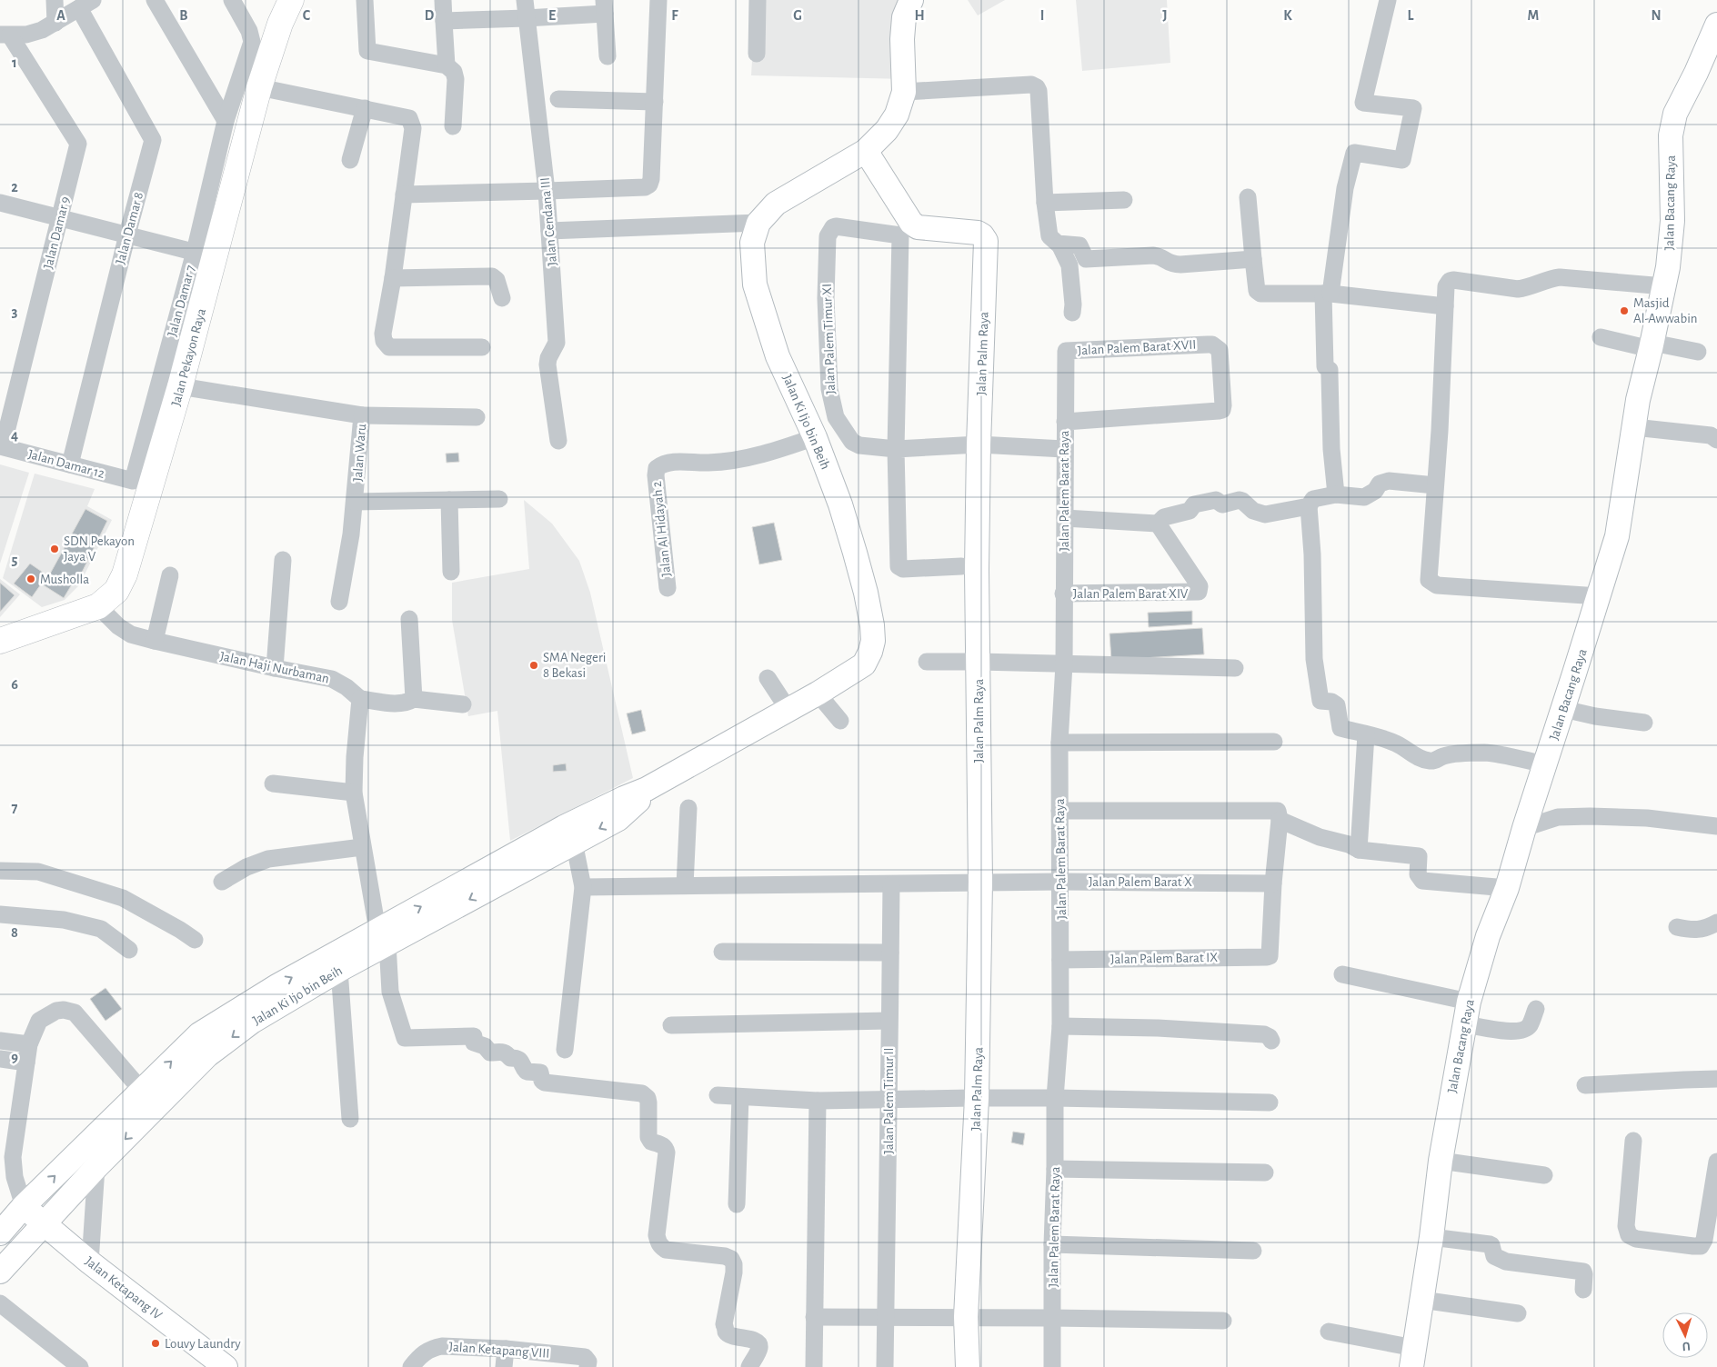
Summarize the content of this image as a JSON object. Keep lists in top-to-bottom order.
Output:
{
  "streets": {
    "main road": ["Jalan Pekayon Raya"],
    "street": [
      "Jalan Bacang Raya",
      "Jalan Cendana III",
      "Jalan Damar 8",
      "Jalan Damar 9",
      "Jalan Damar 7",
      "Jalan Palem Timur XI",
      "Jalan Palem Barat XVII",
      "Jalan Palm Raya",
      "Jalan Ki Ijo bin Beih",
      "Jalan Waru",
      "Jalan Damar 12",
      "Jalan Palem Barat Raya",
      "Jalan Al Hidayah 2",
      "Jalan Palem Barat XIV",
      "Jalan Haji Nurbaman",
      "Jalan Palem Barat X",
      "Jalan Palem Barat IX",
      "Jalan Palem Timur II",
      "Jalan Ketapang IV",
      "Jalan Ketapang VIII"
    ]
  },
  "crossings": [
    ["Jalan Damar 8", "Jalan Damar 12"],
    ["Jalan Damar 9", "Jalan Damar 12"],
    ["Jalan Damar 7", "Jalan Pekayon Raya"],
    ["Jalan Damar 7", "Jalan Damar 12"],
    ["Jalan Palem Timur XI", "Jalan Palm Raya"],
    ["Jalan Palem Timur XI", "Jalan Palem Barat Raya"],
    ["Jalan Palem Barat XVII", "Jalan Palem Barat Raya"],
    ["Jalan Palm Raya", "Jalan Ki Ijo bin Beih"],
    ["Jalan Palm Raya", "Jalan Palem Barat X"],
    ["Jalan Pekayon Raya", "Jalan Waru"],
    ["Jalan Pekayon Raya", "Jalan Haji Nurbaman"],
    ["Jalan Ki Ijo bin Beih", "Jalan Al Hidayah 2"],
    ["Jalan Ki Ijo bin Beih", "Jalan Ketapang IV"],
    ["Jalan Palem Barat Raya", "Jalan Palem Barat XIV"],
    ["Jalan Palem Barat Raya", "Jalan Palem Barat X"],
    ["Jalan Palem Barat Raya", "Jalan Palem Barat IX"],
    ["Jalan Palem Barat X", "Jalan Palem Barat IX"],
    ["Jalan Palem Barat X", "Jalan Palem Timur II"]
  ],
  "places": [
    "Masjid Al-Awwabin",
    "SDN Pekayon Jaya V",
    "Musholla",
    "SMA Negeri 8 Bekasi",
    "Louvy Laundry"
  ],
  "north": "bottom",
  "grid": {
    "columns": [
      "A",
      "B",
      "C",
      "D",
      "E",
      "F",
      "G",
      "H",
      "I",
      "J",
      "K",
      "L",
      "M",
      "N"
    ],
    "rows": [
      "1",
      "2",
      "3",
      "4",
      "5",
      "6",
      "7",
      "8",
      "9"
    ]
  }
}
